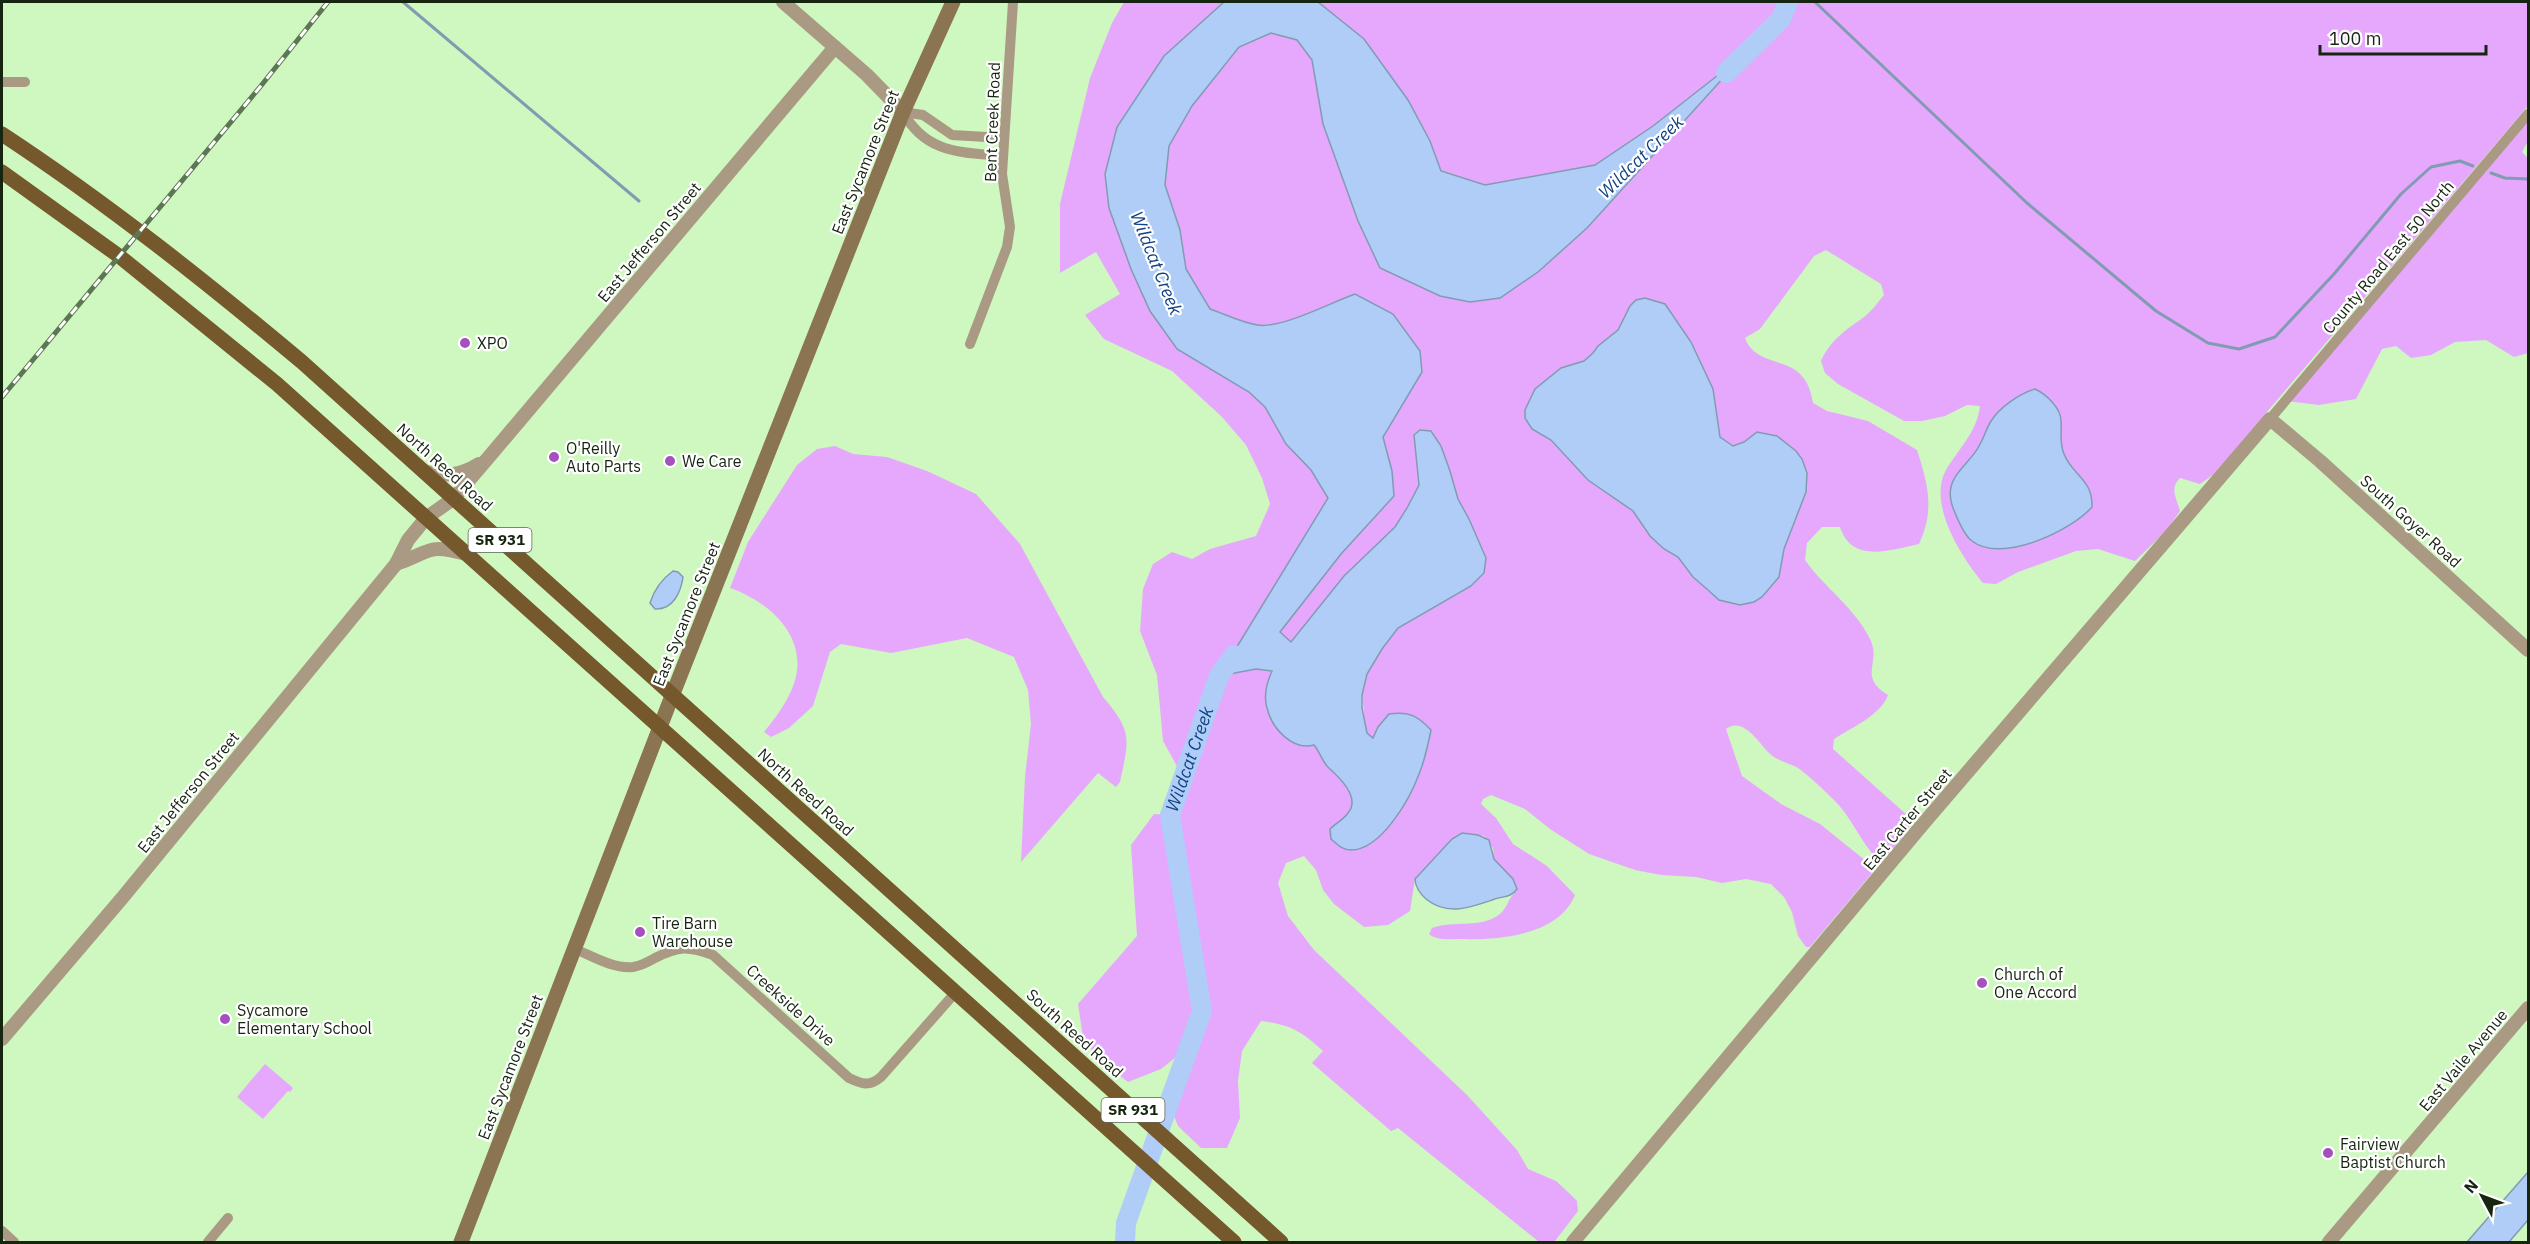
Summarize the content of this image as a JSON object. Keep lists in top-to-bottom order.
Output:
{
  "streets": {
    "main road": [
      "East Sycamore Street",
      "North Reed Road",
      "SR 931",
      "South Reed Road"
    ],
    "street": [
      "Bent Creek Road",
      "East Jefferson Street",
      "County Road East 50 North",
      "South Goyer Road",
      "East Carter Street",
      "Creekside Drive",
      "East Vaile Avenue"
    ]
  },
  "crossings": [
    ["East Sycamore Street", "North Reed Road"],
    ["East Sycamore Street", "SR 931"],
    ["East Sycamore Street", "Creekside Drive"],
    ["East Jefferson Street", "North Reed Road"],
    ["East Jefferson Street", "SR 931"],
    ["County Road East 50 North", "South Goyer Road"],
    ["County Road East 50 North", "East Carter Street"],
    ["North Reed Road", "South Reed Road"],
    ["South Goyer Road", "East Carter Street"],
    ["SR 931", "Creekside Drive"]
  ],
  "water": ["Wildcat Creek"],
  "places": [
    "XPO",
    "O'Reilly Auto Parts",
    "We Care",
    "Tire Barn Warehouse",
    "Church of One Accord",
    "Sycamore Elementary School",
    "Fairview Baptist Church"
  ],
  "scale_bar": "100 m",
  "north": "top left"
}
